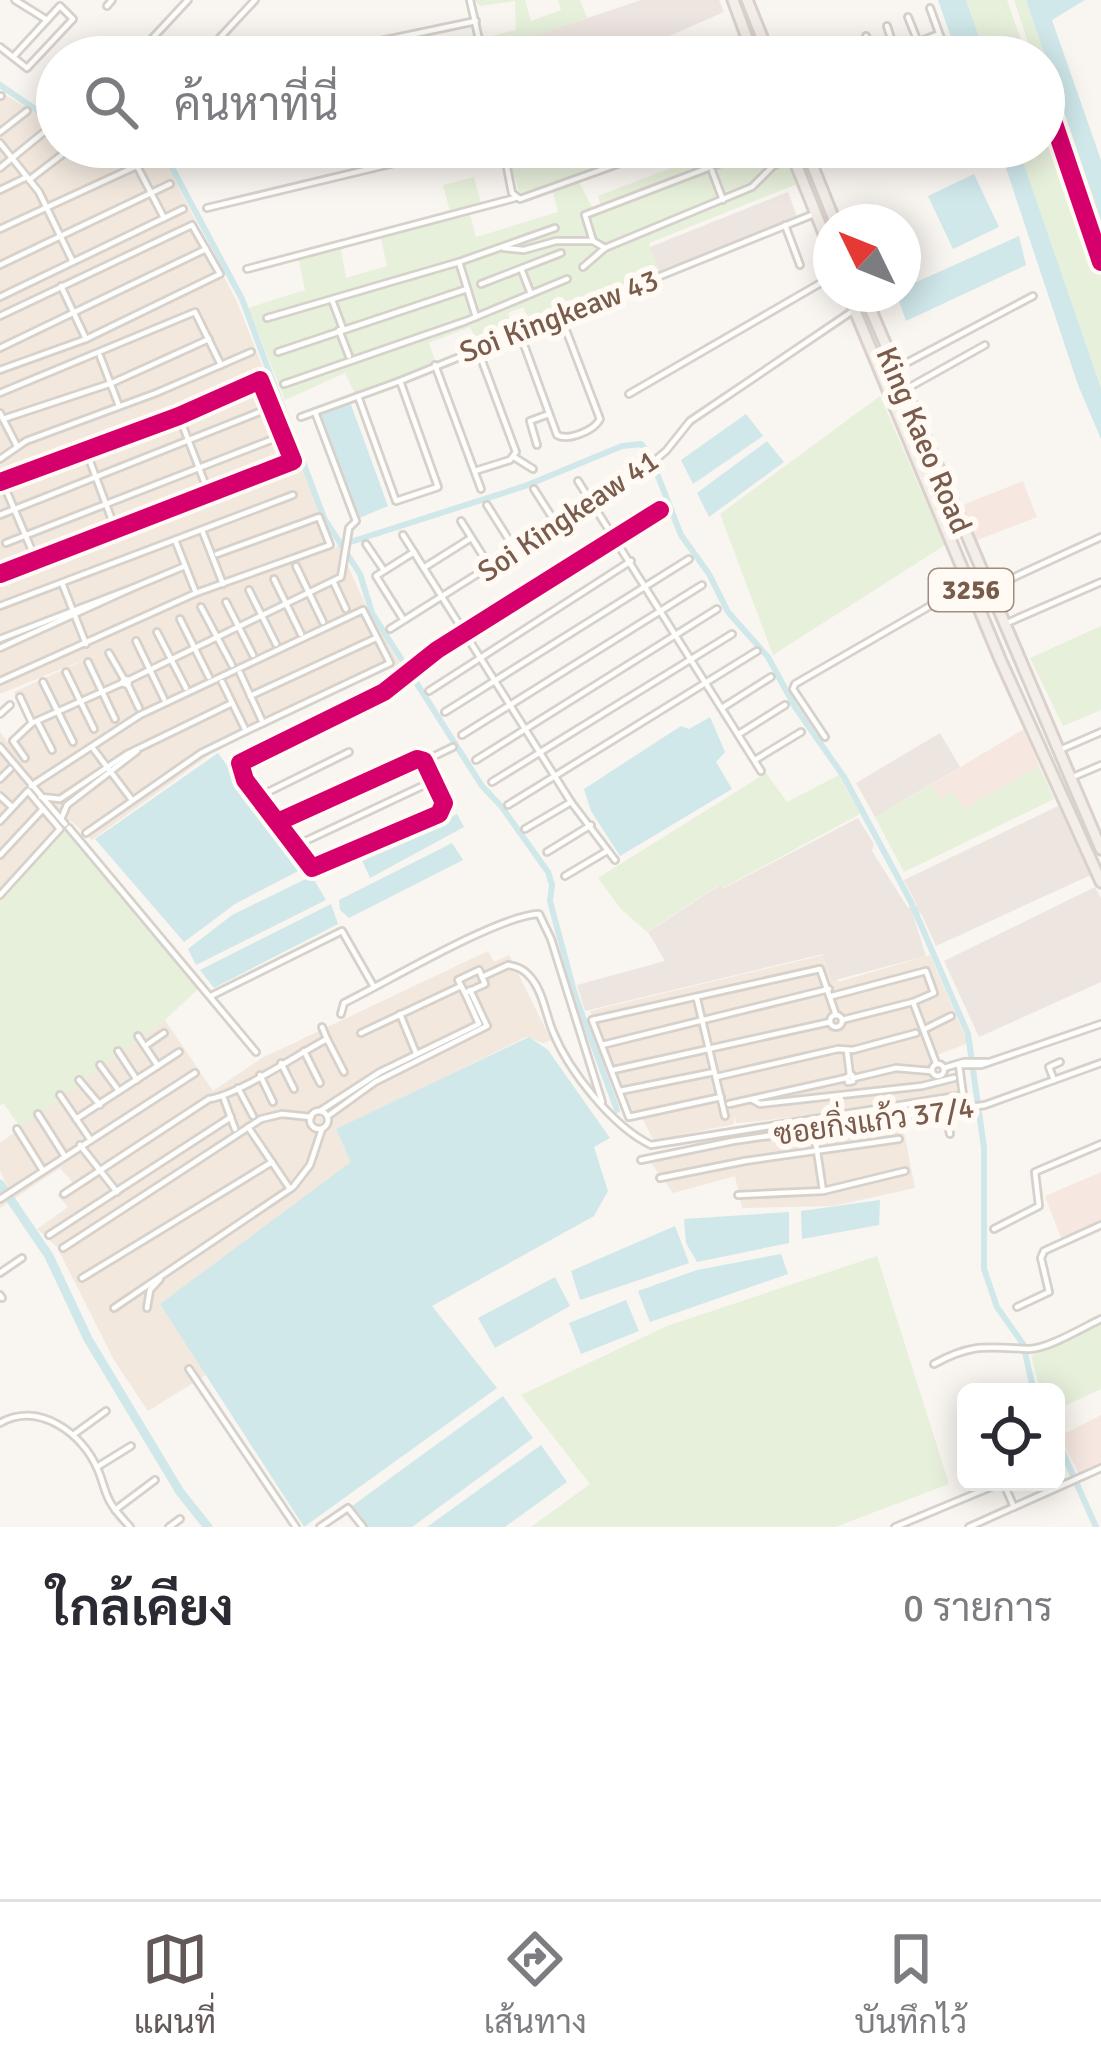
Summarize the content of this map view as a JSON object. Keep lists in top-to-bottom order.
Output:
{
  "streets": {
    "main road": ["King Kaeo Road", "3256"],
    "street": ["Soi Kingkeaw 43", "Soi Kingkeaw 41", "ซอยกิ่งแก้ว 37/4"]
  },
  "north": "top left",
  "page": {
    "search": "ค้นหาที่นี่",
    "heading": ["ใกล้เคียง", "0 รายการ"],
    "nav": ["แผนที่", "เส้นทาง", "บันทึกไว้"]
  }
}
